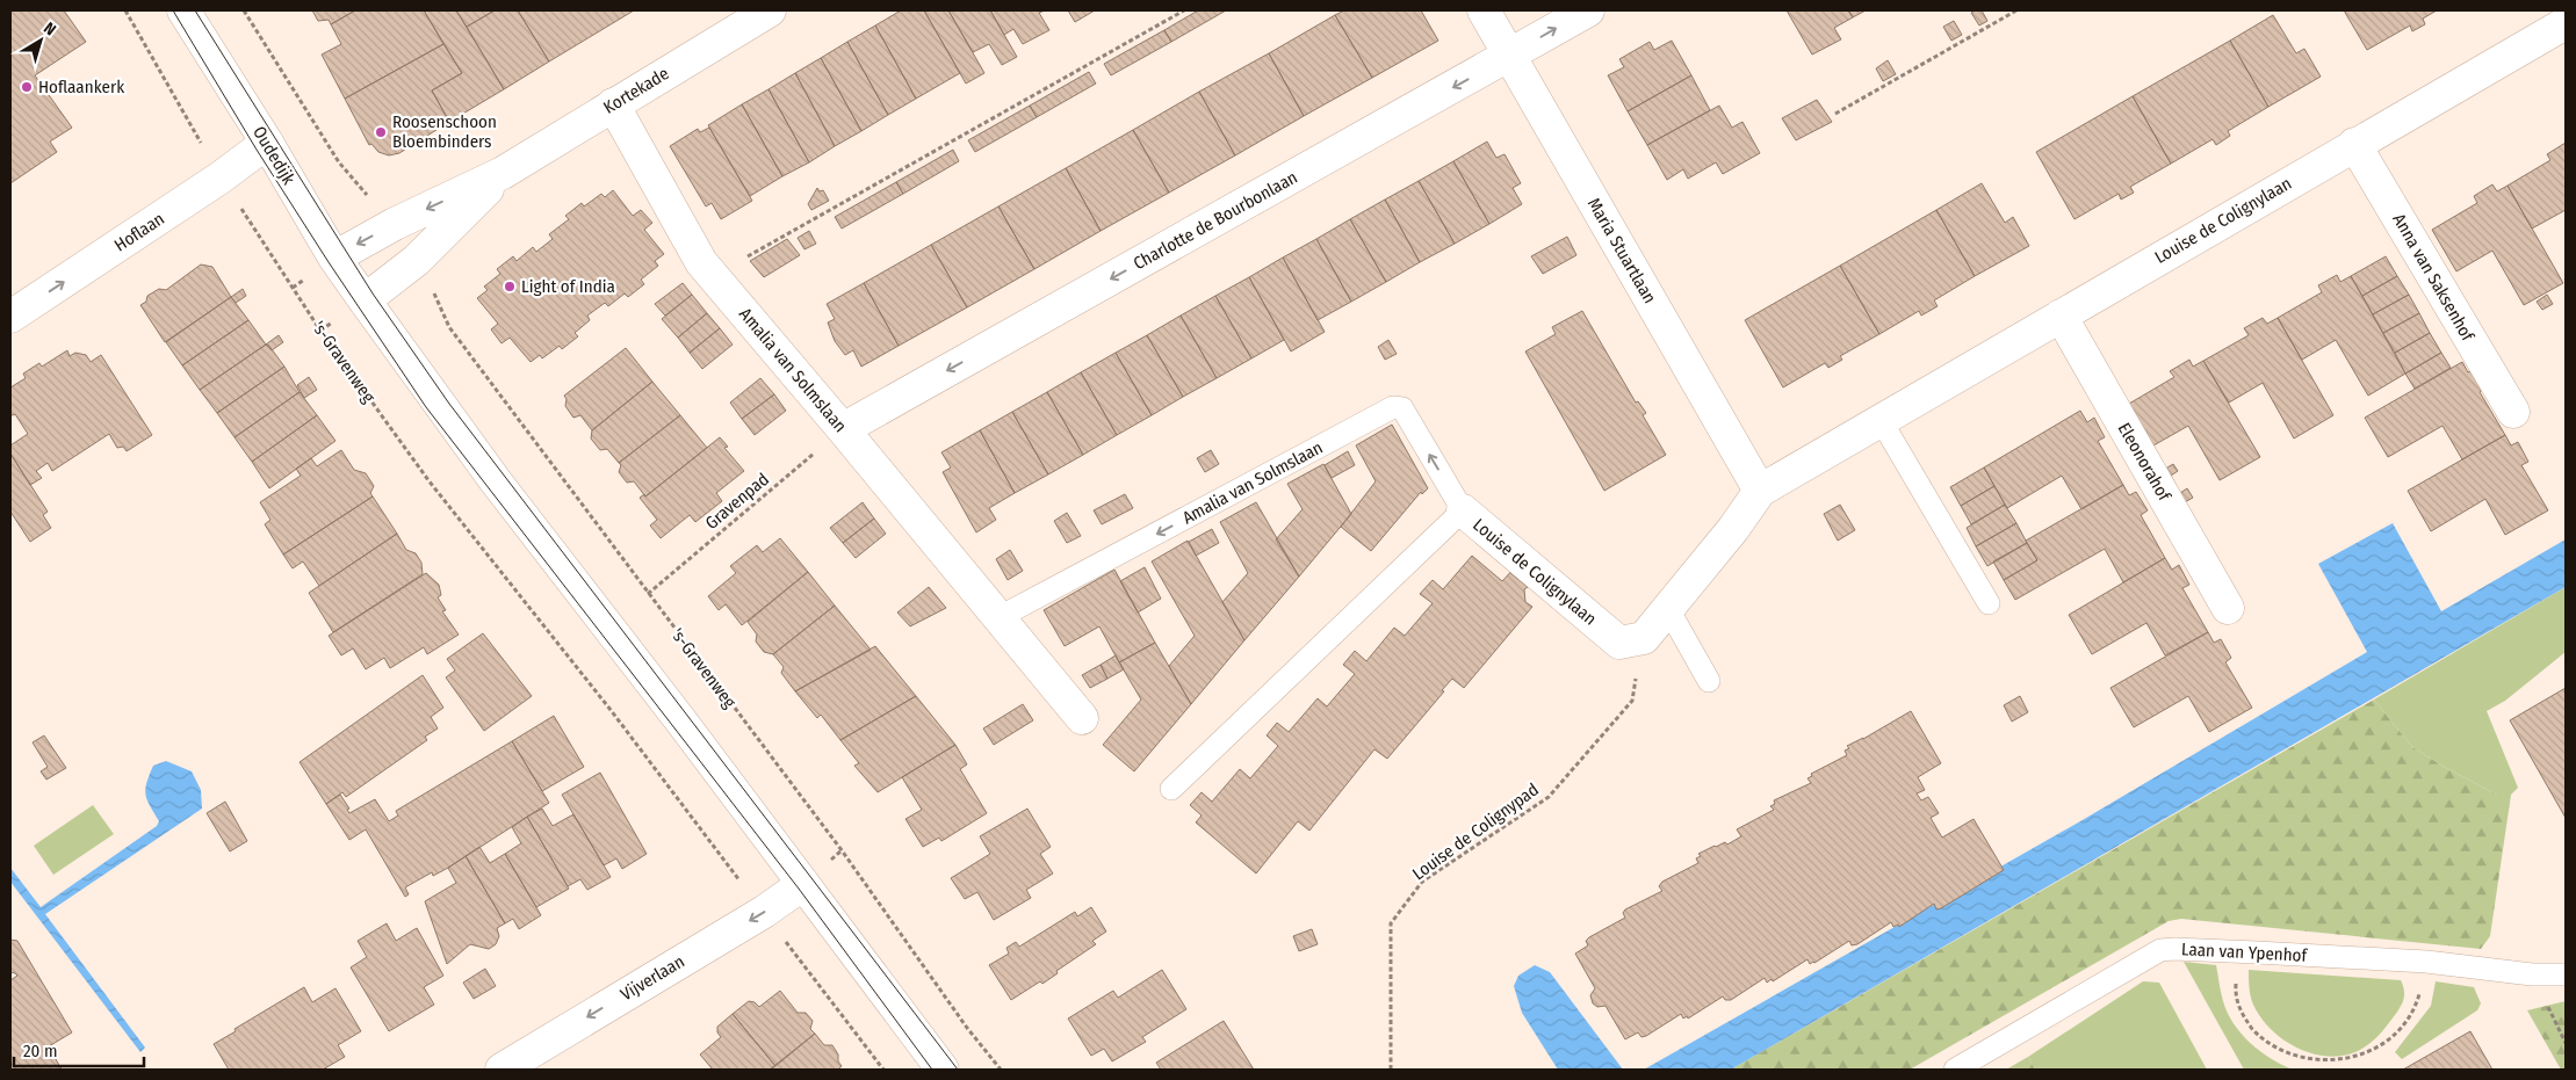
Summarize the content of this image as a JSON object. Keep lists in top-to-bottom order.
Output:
{
  "streets": {
    "street": [
      "Kortekade",
      "Oudedijk",
      "Charlotte de Bourbonlaan",
      "Louise de Colignylaan",
      "Hoflaan",
      "Maria Stuartlaan",
      "Anna van Saksenhof",
      "Amalia van Solmslaan",
      "Eleonorahof",
      "Vijverlaan"
    ],
    "lane": ["Laan van Ypenhof"],
    "path": ["'s-Gravenweg", "Gravenpad", "Louise de Colignypad"]
  },
  "crossings": [
    ["Kortekade", "Oudedijk"],
    ["Kortekade", "'s-Gravenweg"],
    ["Kortekade", "Amalia van Solmslaan"],
    ["Oudedijk", "Hoflaan"],
    ["Charlotte de Bourbonlaan", "Maria Stuartlaan"],
    ["Charlotte de Bourbonlaan", "Amalia van Solmslaan"],
    ["Charlotte de Bourbonlaan", "Gravenpad"],
    ["Louise de Colignylaan", "Maria Stuartlaan"],
    ["Louise de Colignylaan", "Anna van Saksenhof"],
    ["Louise de Colignylaan", "Amalia van Solmslaan"],
    ["Louise de Colignylaan", "Eleonorahof"],
    ["Louise de Colignylaan", "Louise de Colignypad"],
    ["Hoflaan", "'s-Gravenweg"],
    ["'s-Gravenweg", "Gravenpad"],
    ["'s-Gravenweg", "Vijverlaan"],
    ["Amalia van Solmslaan", "Gravenpad"]
  ],
  "one_way": ["Hoflaan", "Amalia van Solmslaan", "Vijverlaan"],
  "places": ["Hoflaankerk", "Roosenschoon Bloembinders", "Light of India"],
  "scale_bar": "20 m",
  "north": "top right"
}
